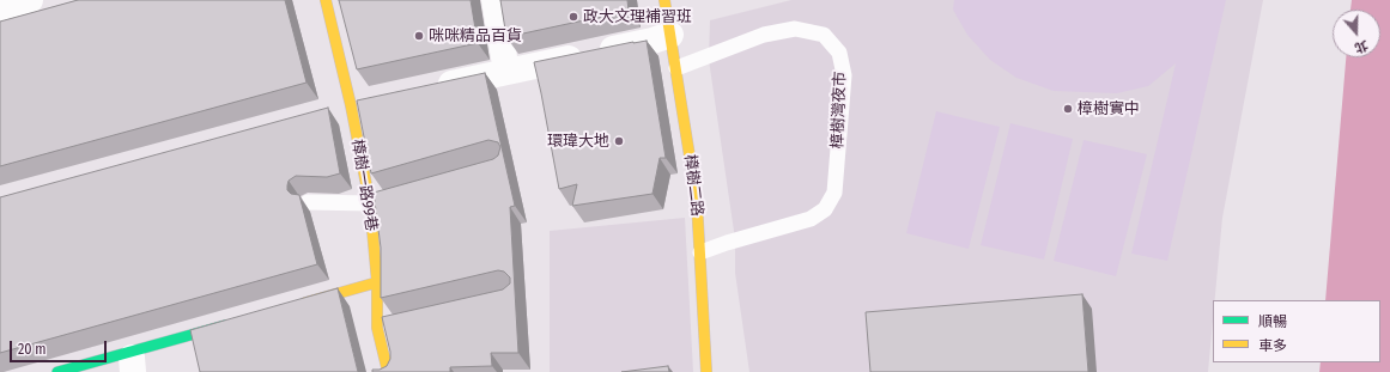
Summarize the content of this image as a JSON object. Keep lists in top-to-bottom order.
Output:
{
  "streets": {
    "street": ["樟樹一路99巷", "樟樹二路"],
    "lane": ["樟樹灣夜市"]
  },
  "crossings": [
    ["樟樹灣夜市", "樟樹二路"]
  ],
  "places": [
    "政大文理補習班",
    "咪咪精品百貨",
    "樟樹實中",
    "環瑋大地"
  ],
  "legend": ["順暢", "車多"],
  "scale_bar": "20 m",
  "north": "bottom"
}
